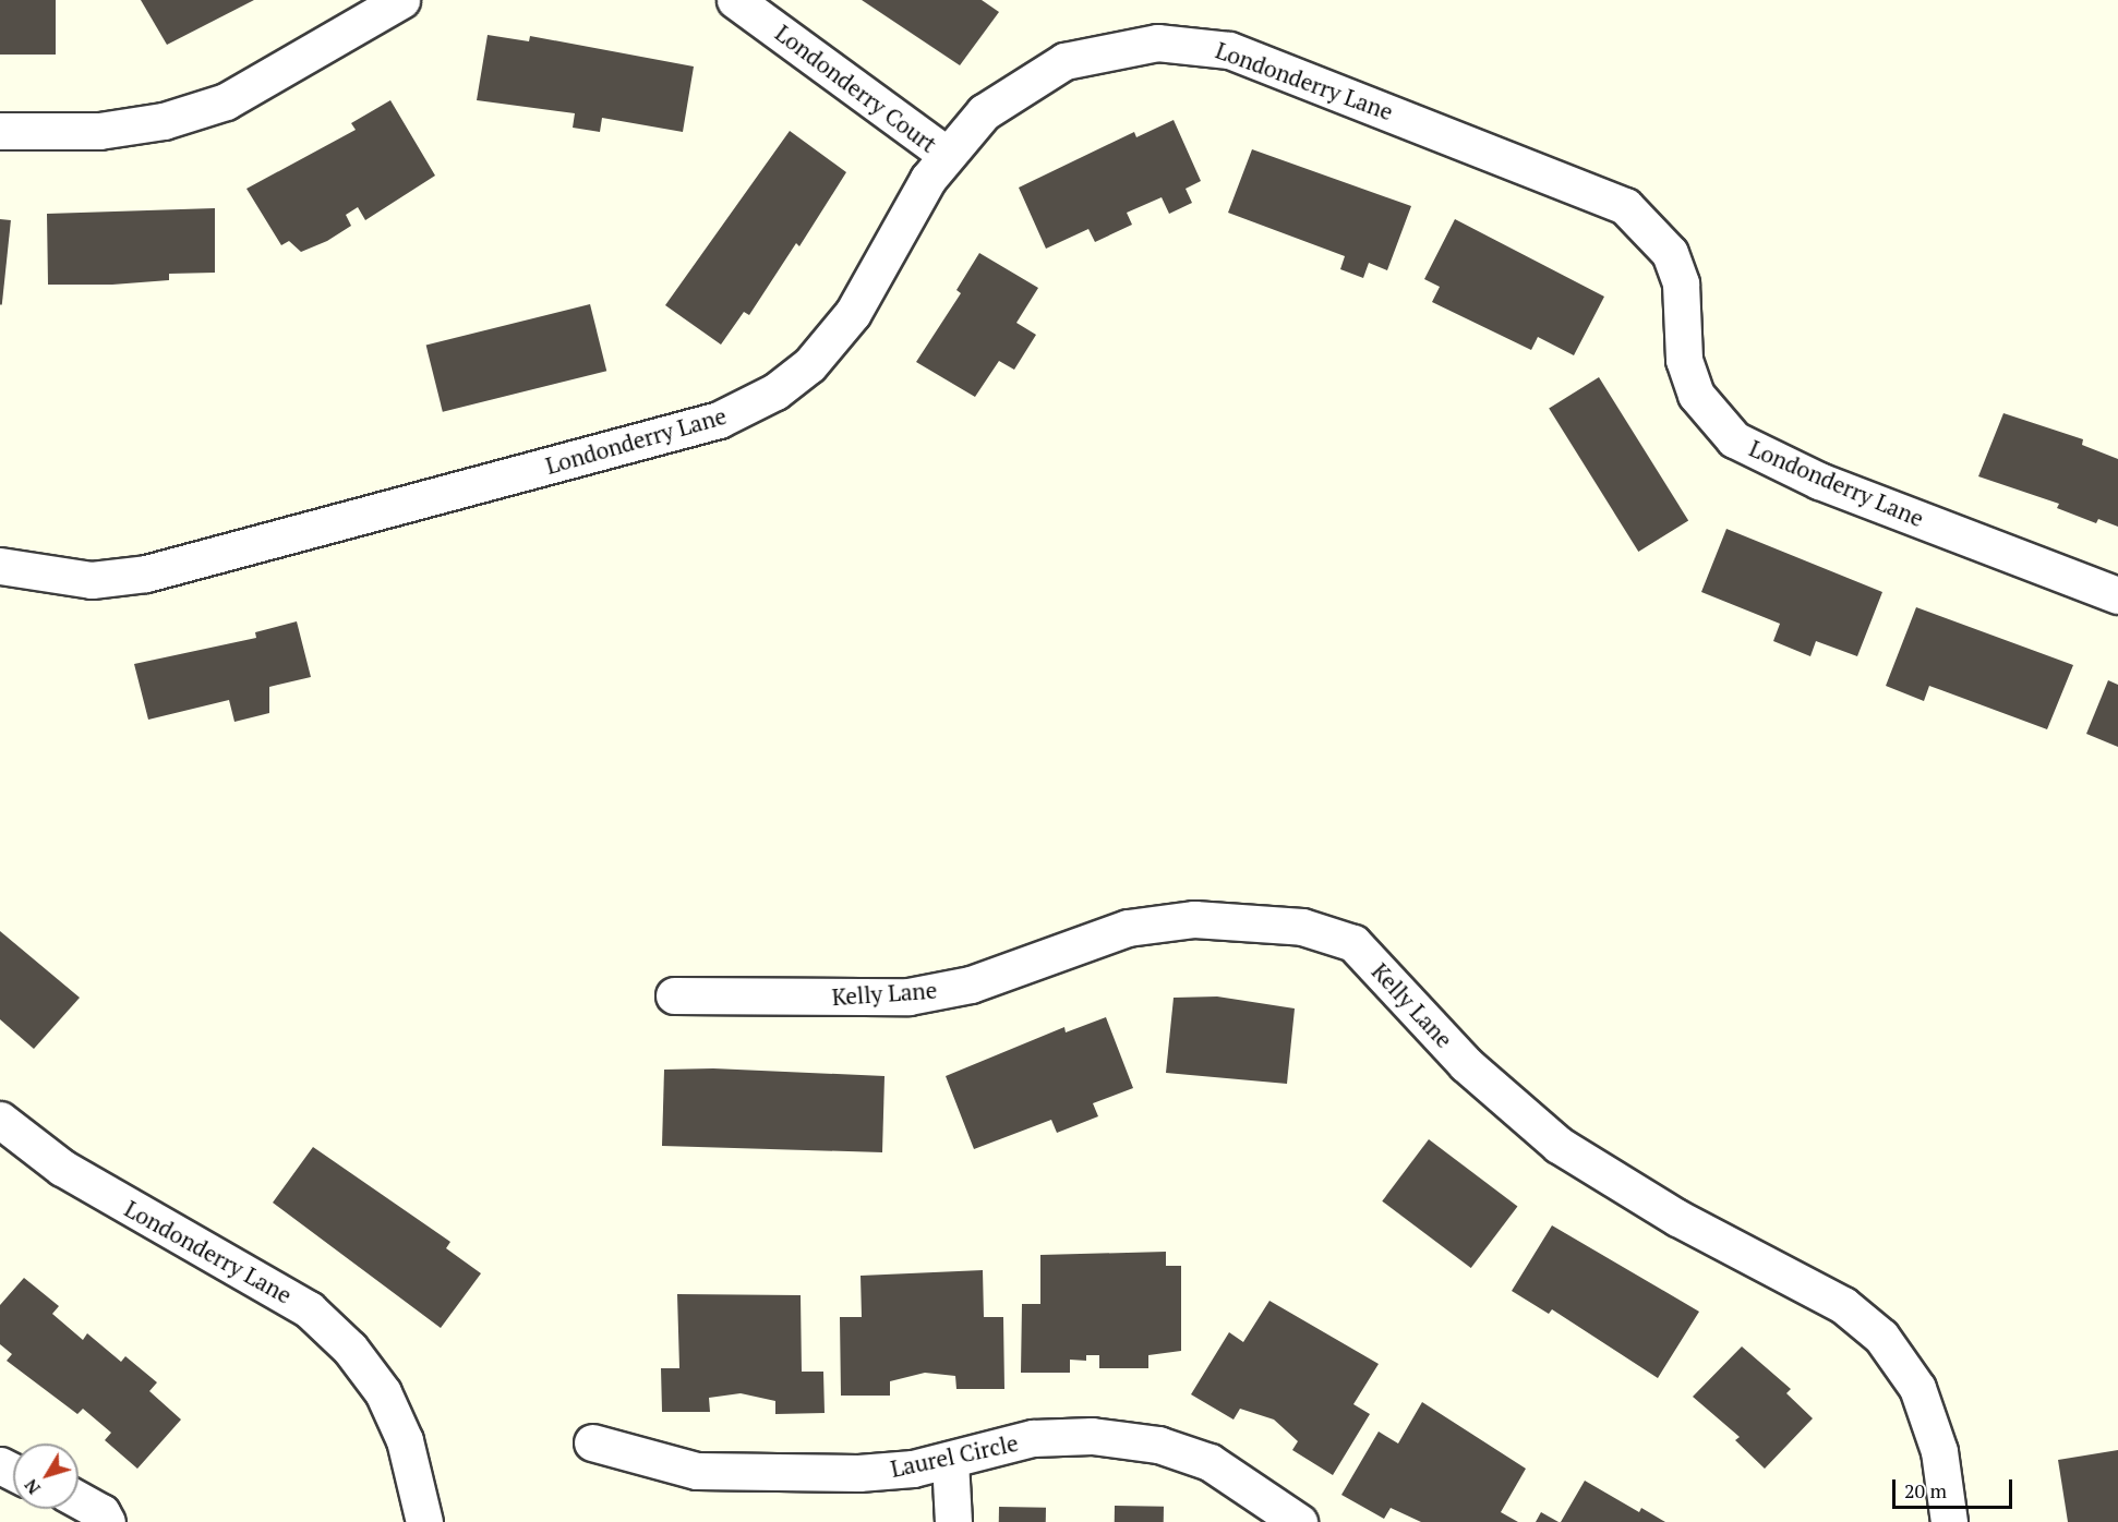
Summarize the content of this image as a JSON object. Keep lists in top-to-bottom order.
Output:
{
  "streets": {
    "street": [
      "Londonderry Lane",
      "Londonderry Court",
      "Kelly Lane",
      "Laurel Circle"
    ]
  },
  "crossings": [
    ["Londonderry Lane", "Londonderry Court"]
  ],
  "scale_bar": "20 m",
  "north": "bottom left"
}
